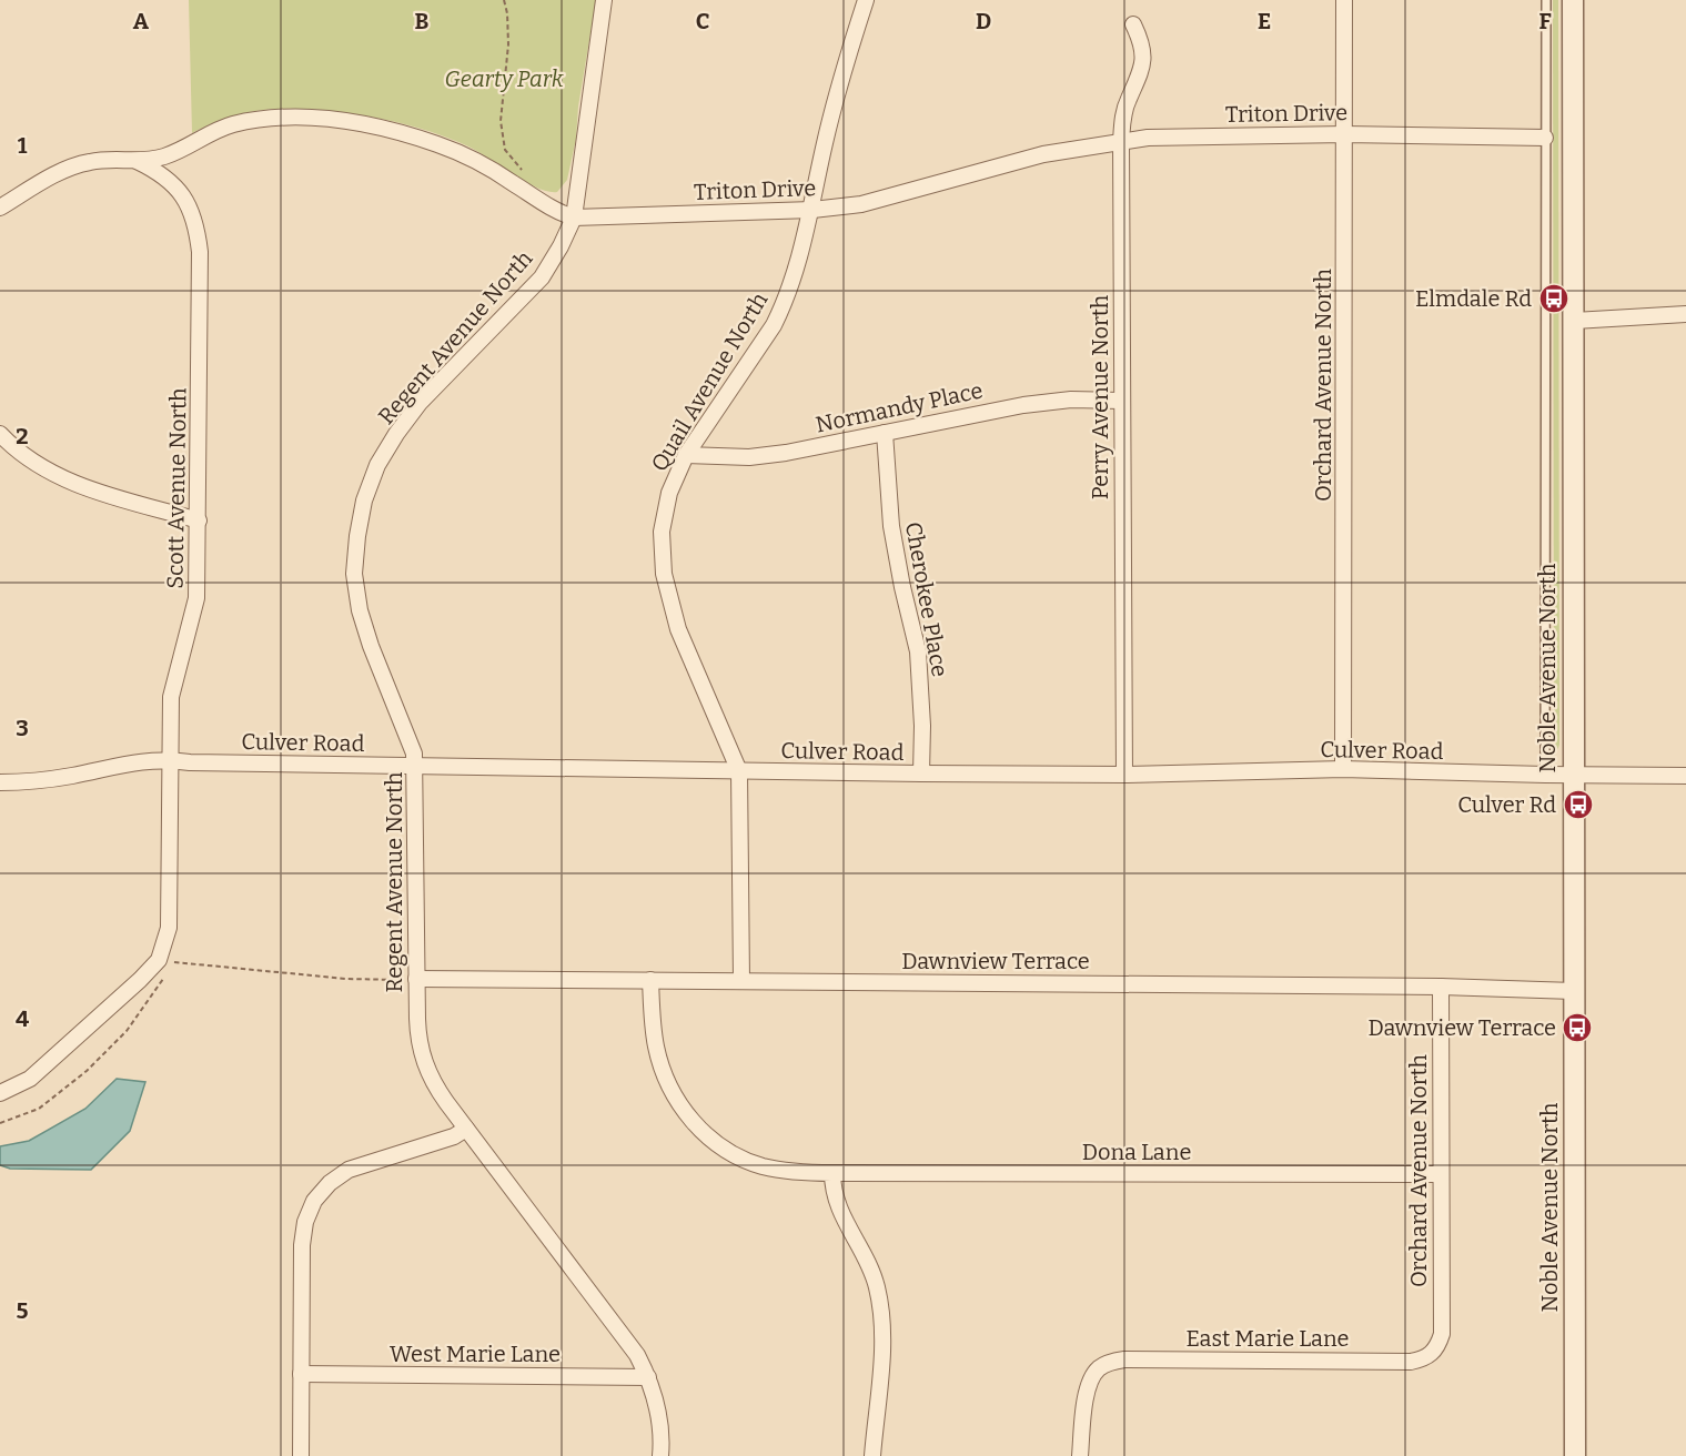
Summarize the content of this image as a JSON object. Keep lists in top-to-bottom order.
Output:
{
  "streets": {
    "street": [
      "Triton Drive",
      "Regent Avenue North",
      "Quail Avenue North",
      "Orchard Avenue North",
      "Perry Avenue North",
      "Normandy Place",
      "Scott Avenue North",
      "Cherokee Place",
      "Noble Avenue North",
      "Culver Road",
      "Dawnview Terrace",
      "Dona Lane",
      "East Marie Lane",
      "West Marie Lane"
    ]
  },
  "crossings": [
    ["Triton Drive", "Regent Avenue North"],
    ["Triton Drive", "Quail Avenue North"],
    ["Triton Drive", "Orchard Avenue North"],
    ["Triton Drive", "Perry Avenue North"],
    ["Triton Drive", "Scott Avenue North"],
    ["Regent Avenue North", "Culver Road"],
    ["Regent Avenue North", "Dawnview Terrace"],
    ["Regent Avenue North", "West Marie Lane"],
    ["Quail Avenue North", "Normandy Place"],
    ["Quail Avenue North", "Culver Road"],
    ["Quail Avenue North", "Dawnview Terrace"],
    ["Orchard Avenue North", "Culver Road"],
    ["Orchard Avenue North", "Dawnview Terrace"],
    ["Orchard Avenue North", "Dona Lane"],
    ["Orchard Avenue North", "East Marie Lane"],
    ["Perry Avenue North", "Normandy Place"],
    ["Perry Avenue North", "Culver Road"],
    ["Normandy Place", "Cherokee Place"],
    ["Scott Avenue North", "Culver Road"],
    ["Cherokee Place", "Culver Road"],
    ["Noble Avenue North", "Culver Road"],
    ["Noble Avenue North", "Dawnview Terrace"]
  ],
  "parks": ["Gearty Park"],
  "places": {
    "bus stop": ["Elmdale Rd", "Culver Rd", "Dawnview Terrace"]
  },
  "grid": {
    "columns": [
      "A",
      "B",
      "C",
      "D",
      "E",
      "F"
    ],
    "rows": [
      "1",
      "2",
      "3",
      "4",
      "5"
    ]
  }
}
